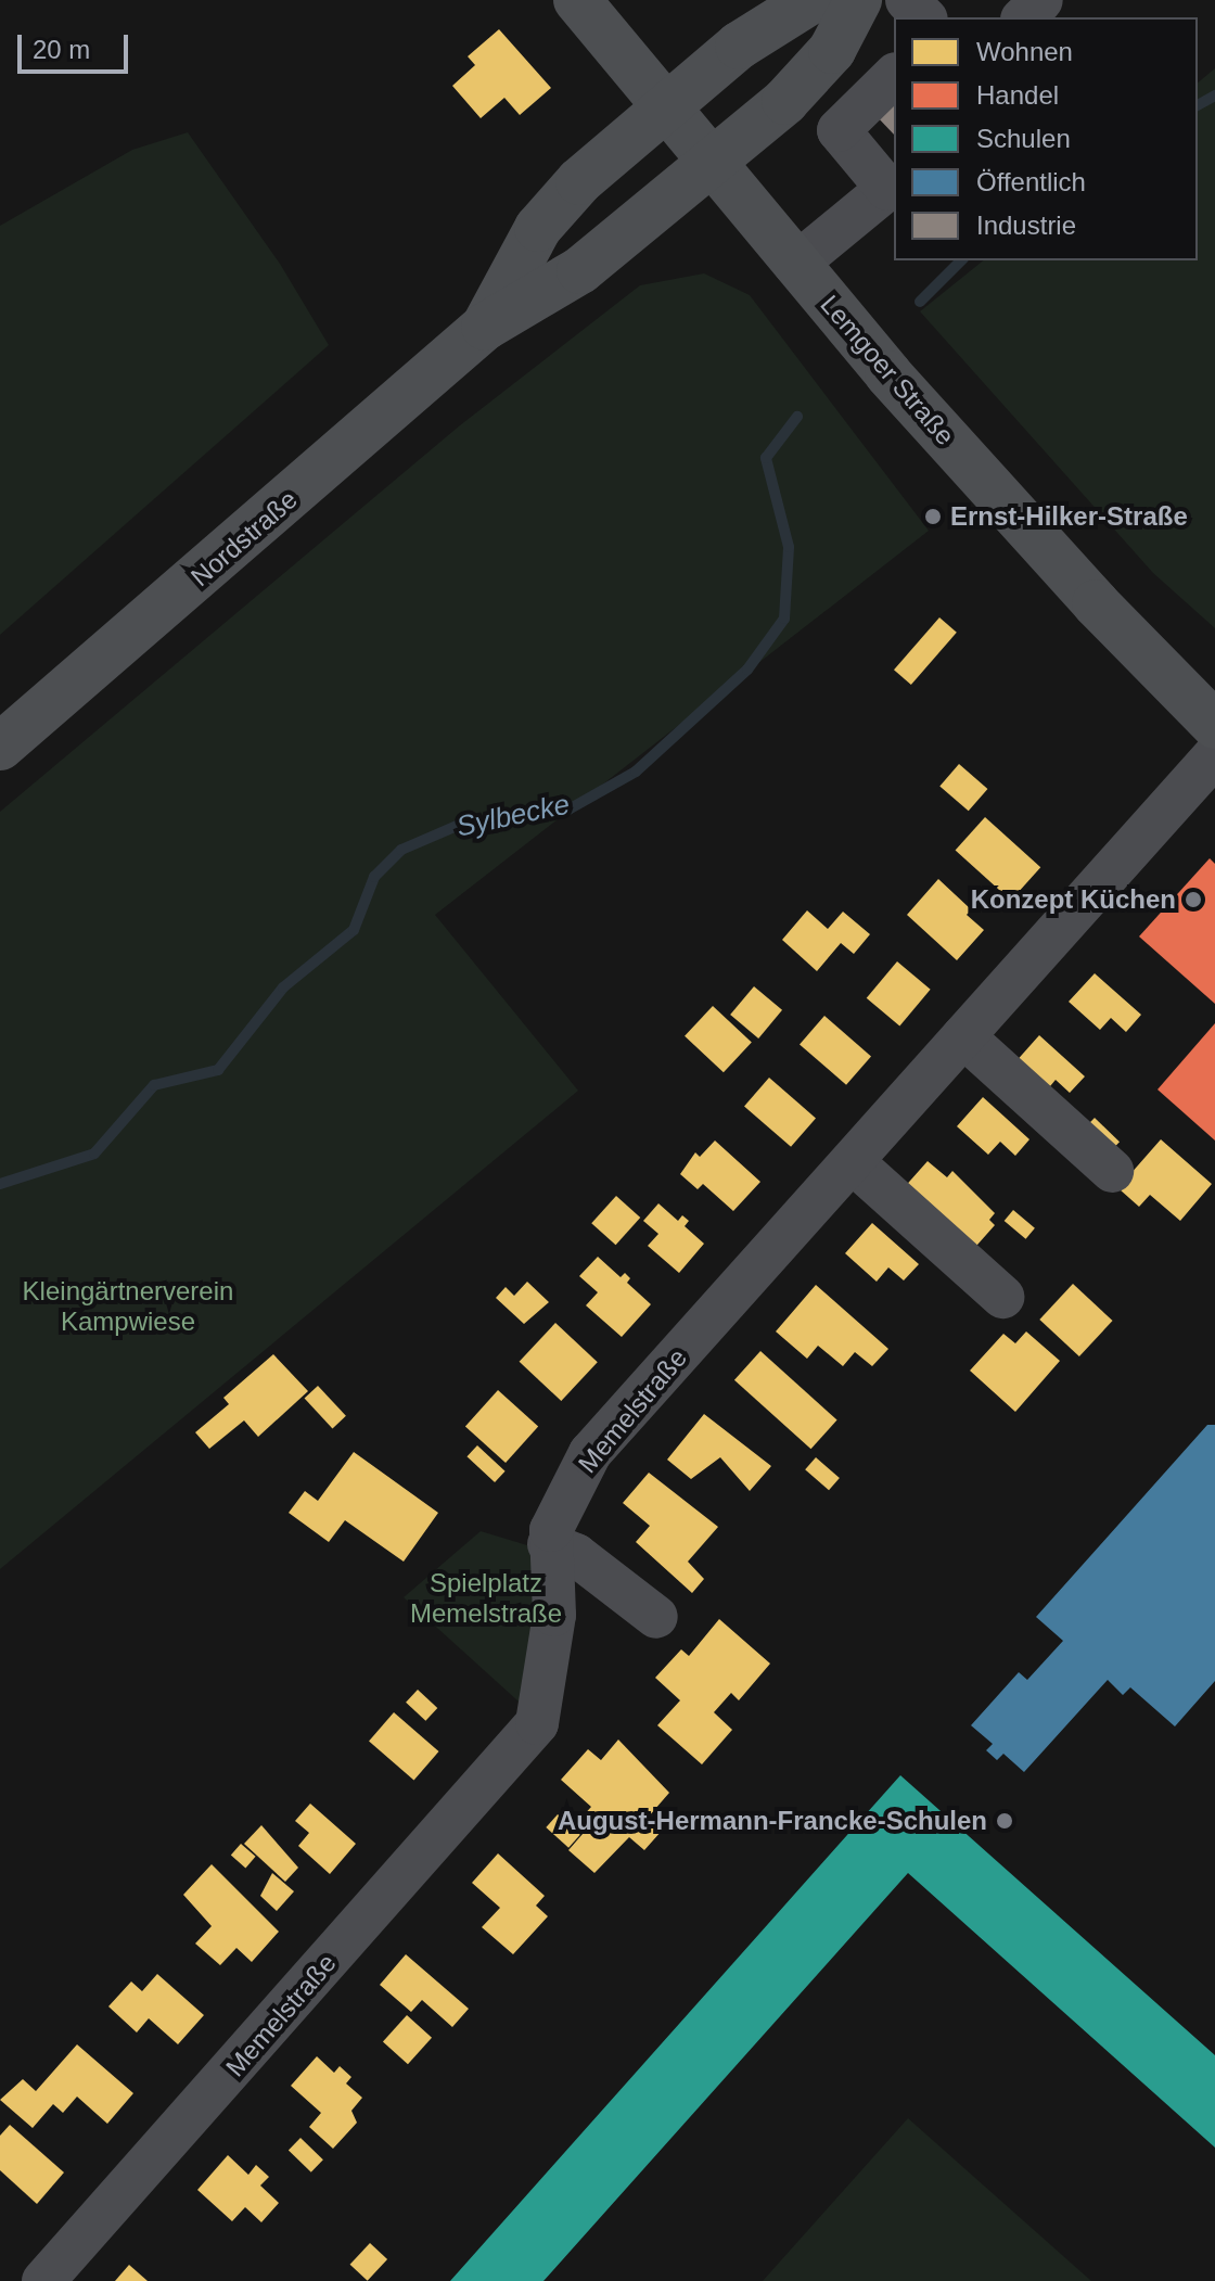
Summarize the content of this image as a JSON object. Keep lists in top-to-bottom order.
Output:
{
  "streets": {
    "main road": ["Lemgoer Straße", "Nordstraße"],
    "street": ["Memelstraße"]
  },
  "crossings": [
    ["Lemgoer Straße", "Nordstraße"]
  ],
  "water": ["Sylbecke"],
  "parks": ["Kleingärtnerverein Kampwiese", "Spielplatz Memelstraße"],
  "places": ["Ernst-Hilker-Straße", "Konzept Küchen", "August-Hermann-Francke-Schulen"],
  "legend": [
    "Wohnen",
    "Handel",
    "Schulen",
    "Öffentlich",
    "Industrie"
  ],
  "scale_bar": "20 m"
}
